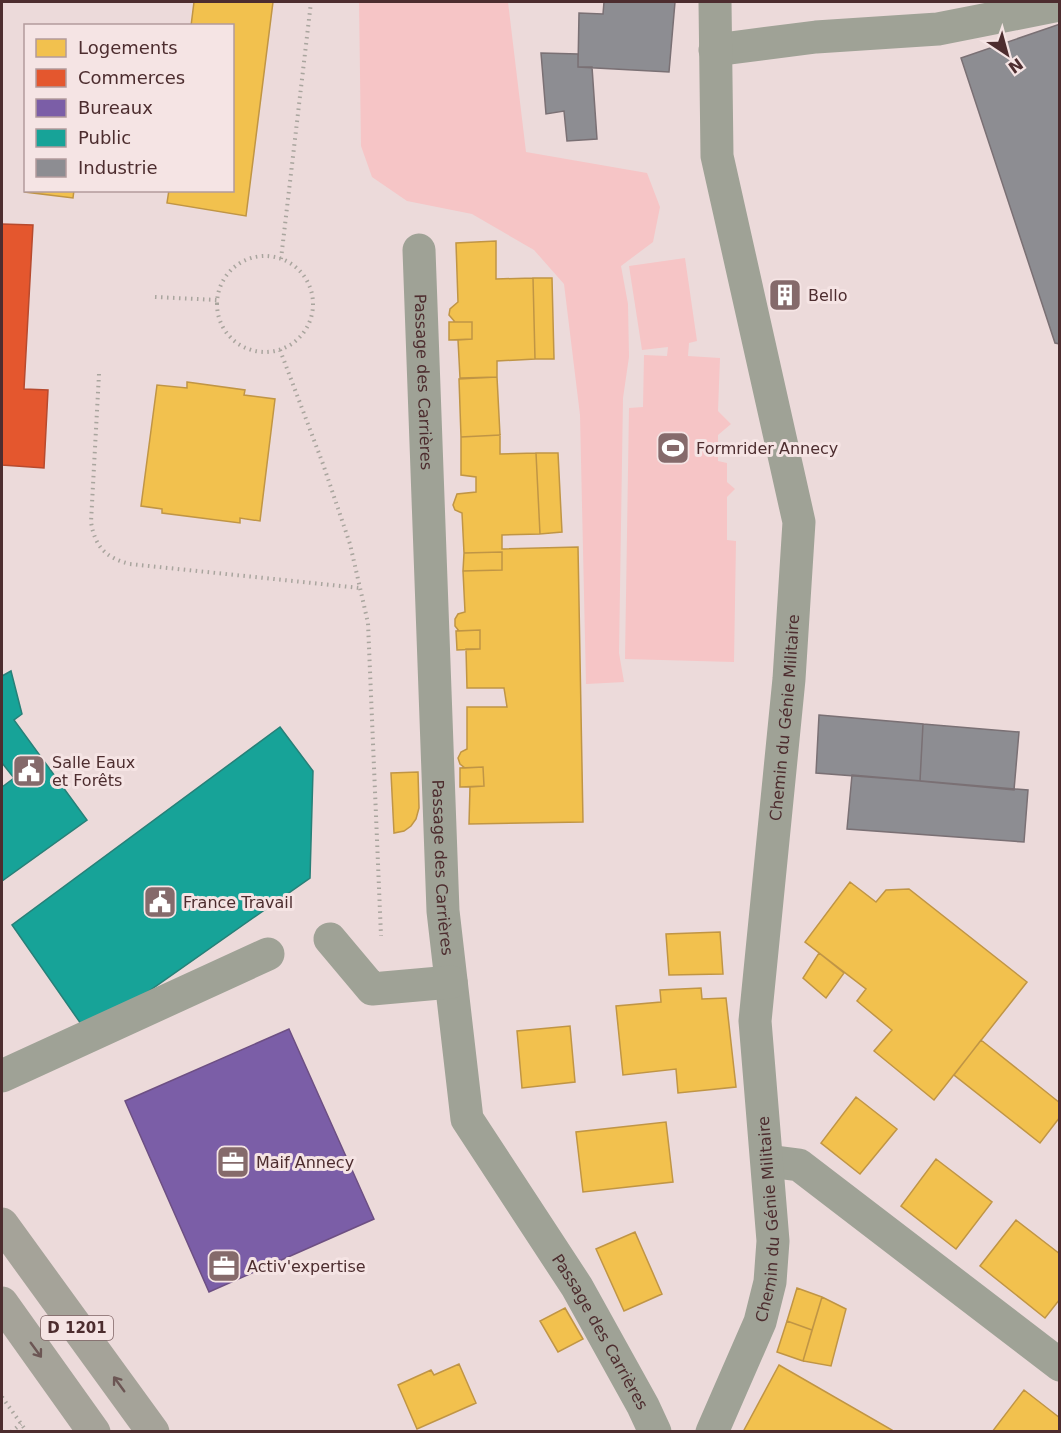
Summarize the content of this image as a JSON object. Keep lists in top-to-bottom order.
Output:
{
  "streets": {
    "main road": ["D 1201"],
    "street": ["Passage des Carrières", "Chemin du Génie Militaire"]
  },
  "places": {
    "building": ["Bello"],
    "sports": ["Formrider Annecy"],
    "public building": ["Salle Eaux et Forêts", "France Travail"],
    "office": ["Maif Annecy", "Activ'expertise"]
  },
  "legend": [
    "Logements",
    "Commerces",
    "Bureaux",
    "Public",
    "Industrie"
  ],
  "north": "bottom right"
}
